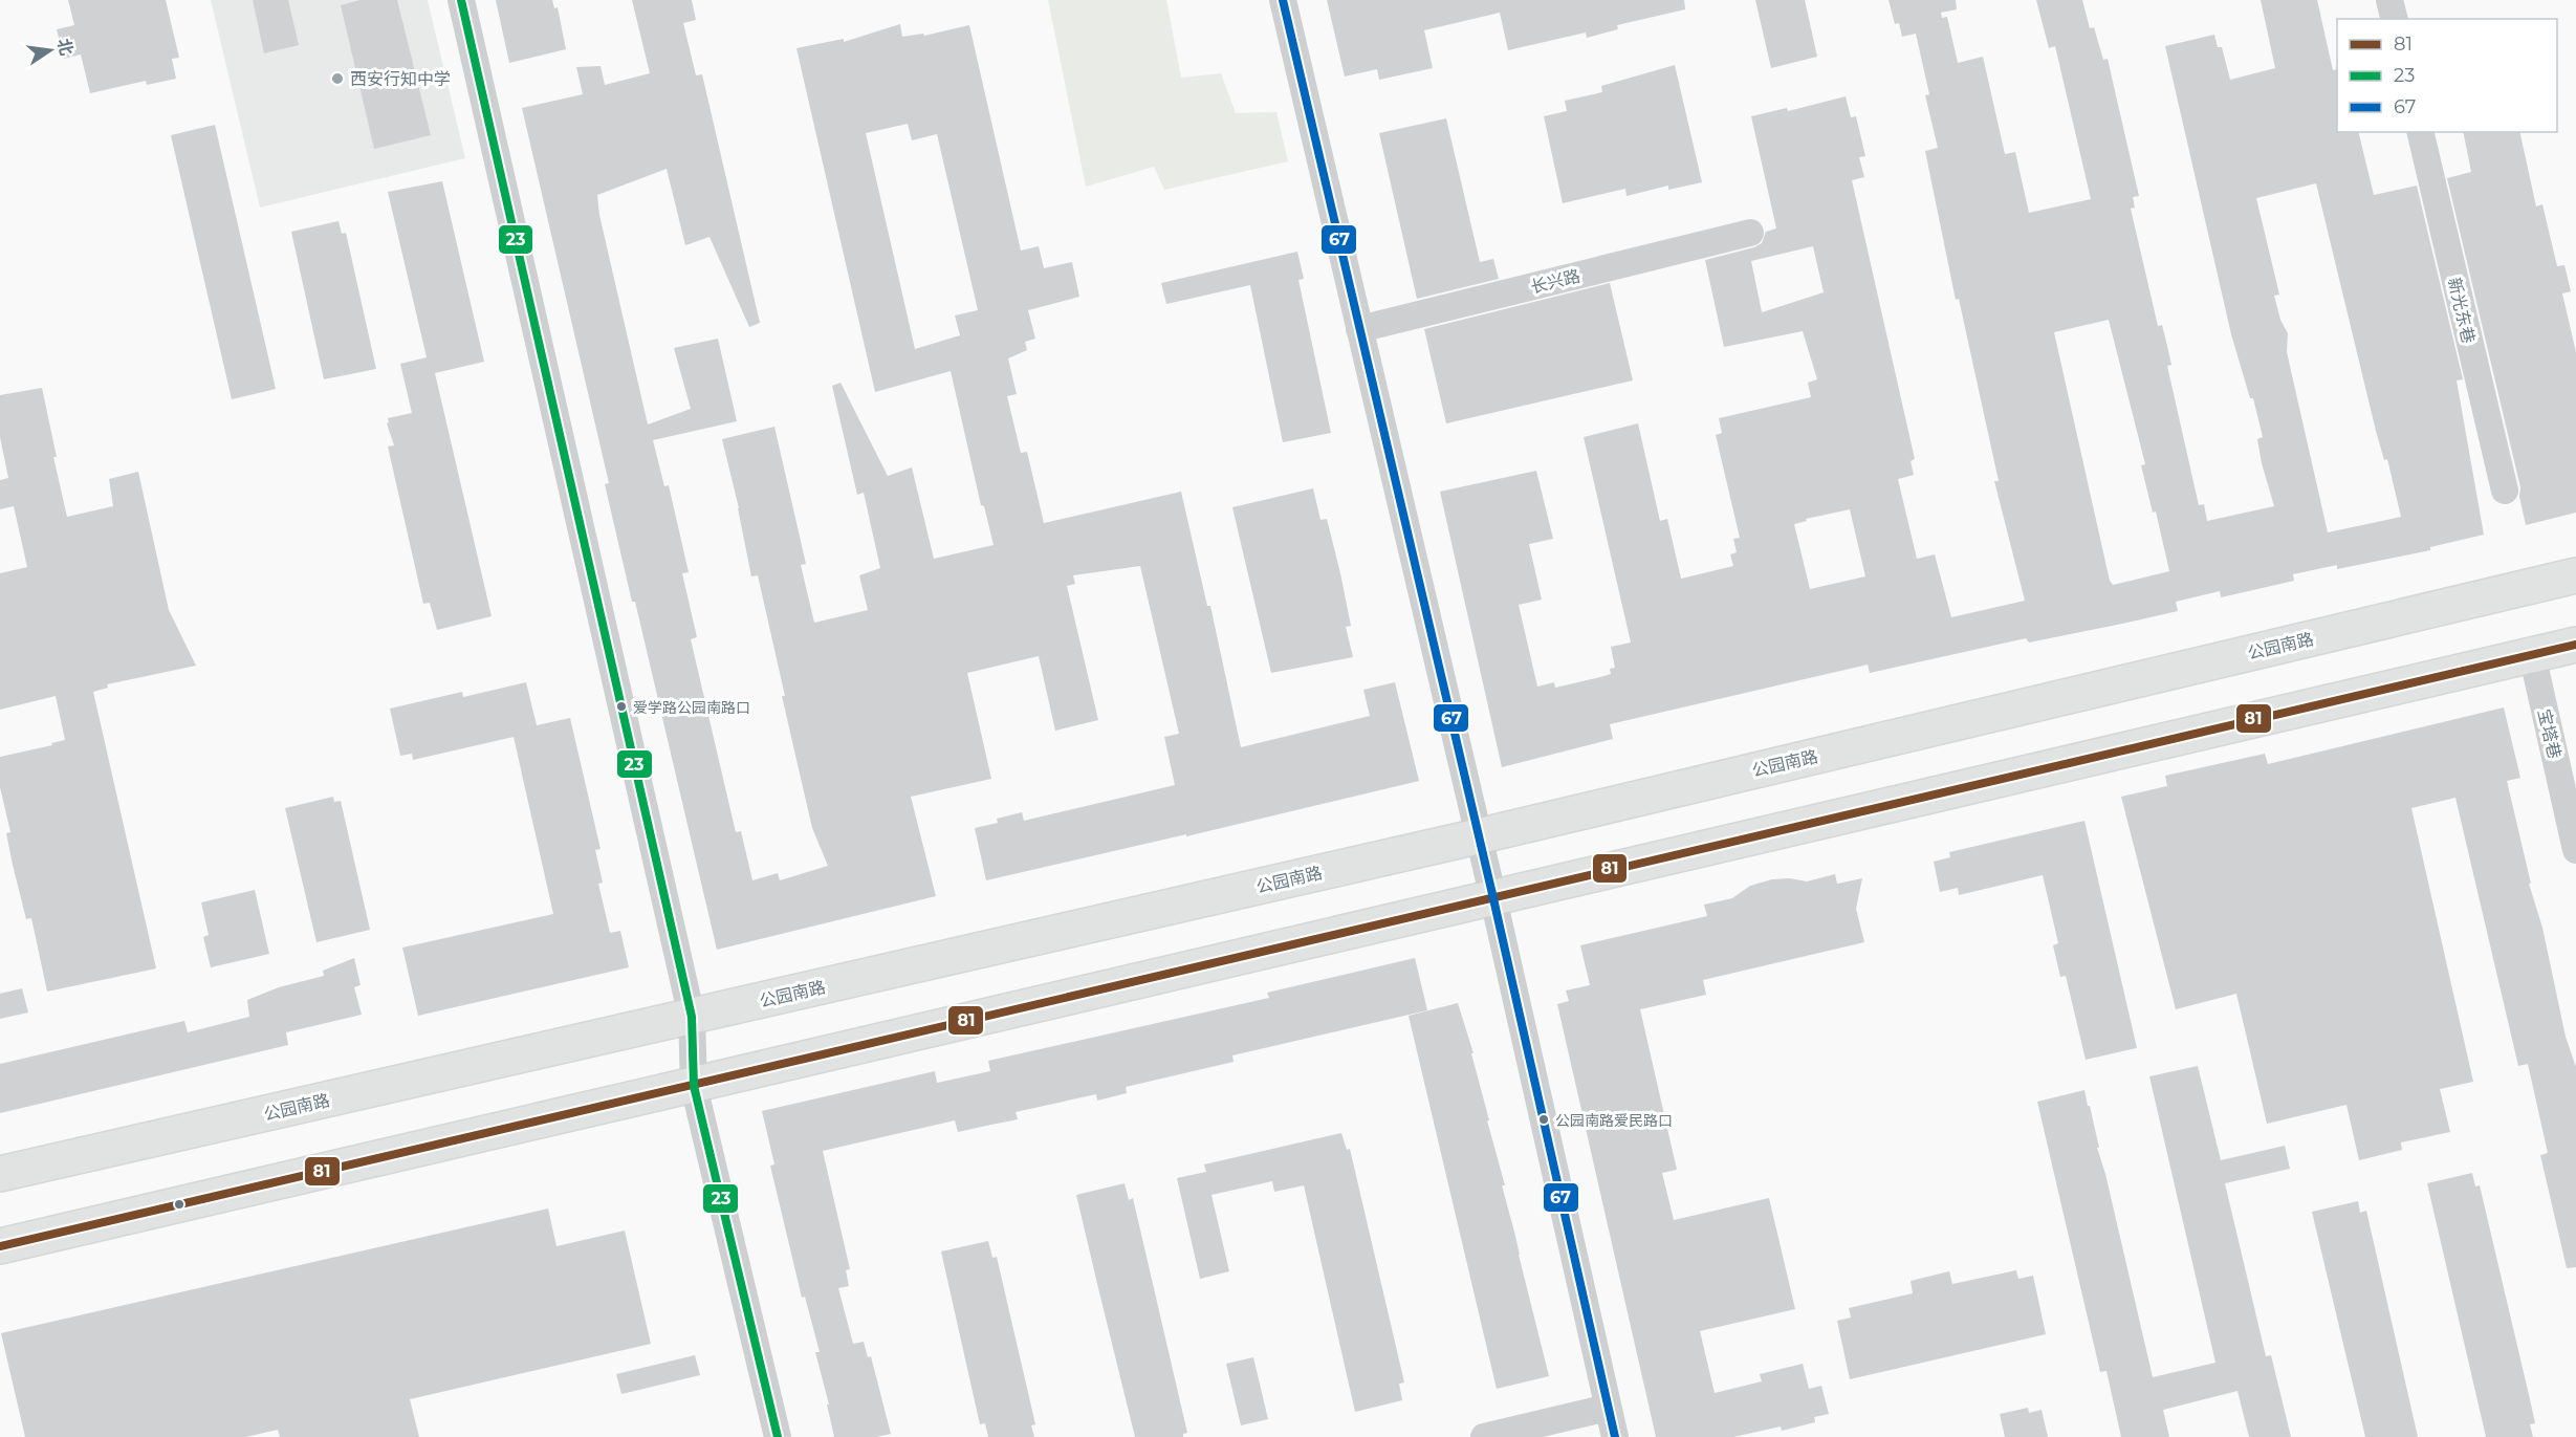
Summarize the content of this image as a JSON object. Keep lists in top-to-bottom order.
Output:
{
  "streets": {
    "main road": ["公园南路"],
    "street": ["长兴路", "新光东巷", "宝塔巷"]
  },
  "places": ["西安行知中学", "爱学路公园南路口", "公园南路爱民路口"],
  "lines": ["transit line 23", "transit line 67", "transit line 81"],
  "legend": ["81", "23", "67"],
  "north": "right"
}
